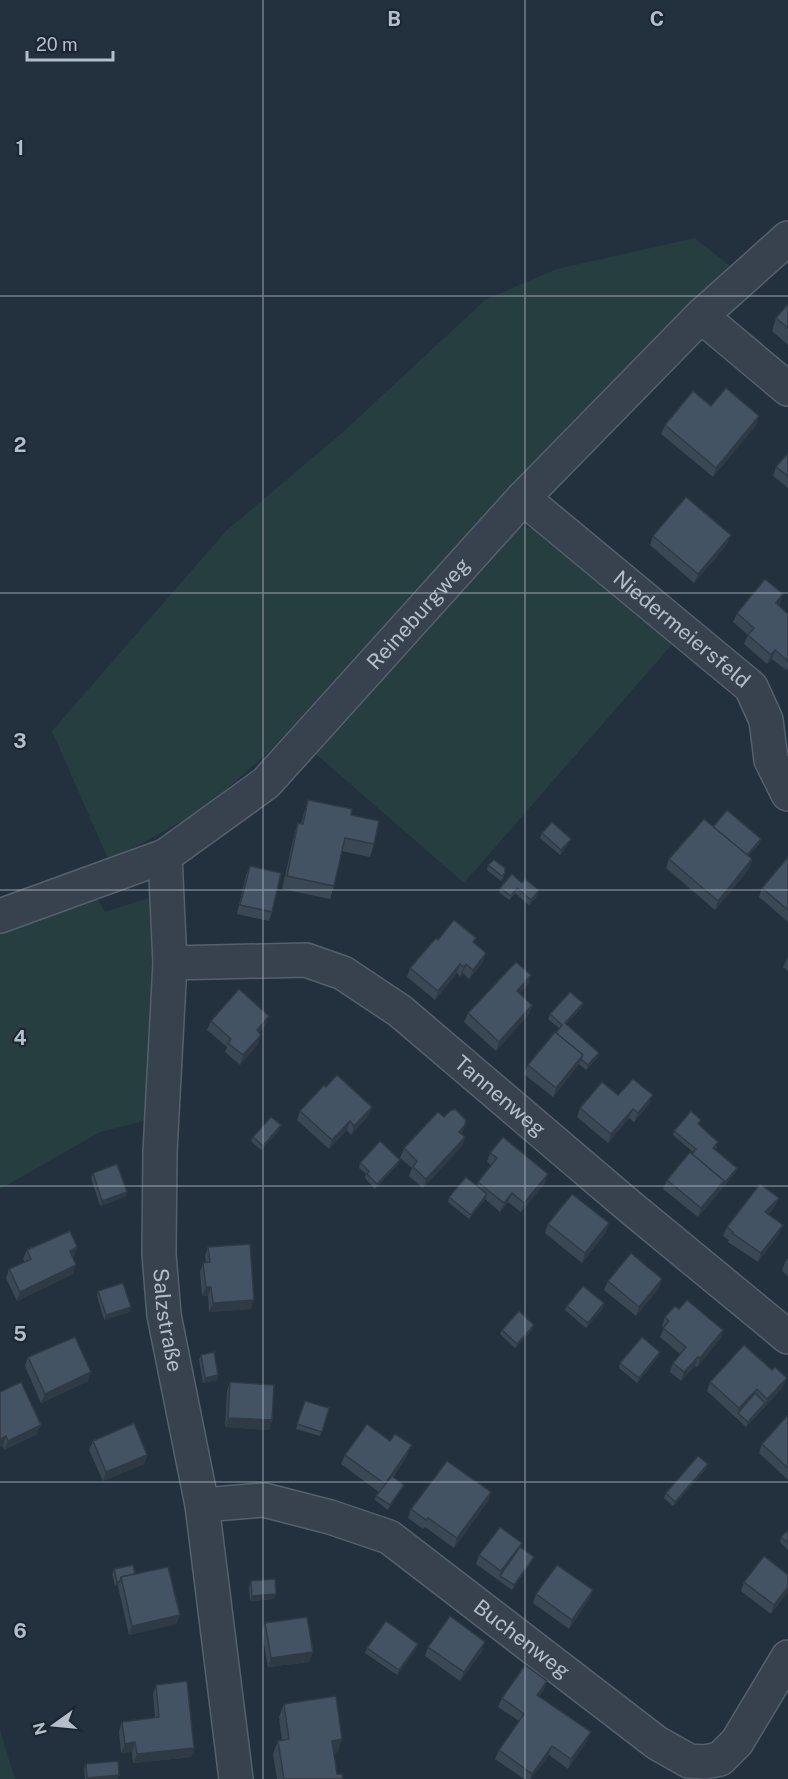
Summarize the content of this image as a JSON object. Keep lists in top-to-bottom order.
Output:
{
  "streets": {
    "street": [
      "Reineburgweg",
      "Niedermeiersfeld",
      "Tannenweg",
      "Salzstraße",
      "Buchenweg"
    ]
  },
  "crossings": [
    ["Reineburgweg", "Niedermeiersfeld"],
    ["Reineburgweg", "Salzstraße"],
    ["Tannenweg", "Salzstraße"],
    ["Salzstraße", "Buchenweg"]
  ],
  "scale_bar": "20 m",
  "north": "left",
  "grid": {
    "columns": ["B", "C"],
    "rows": [
      "1",
      "2",
      "3",
      "4",
      "5",
      "6"
    ]
  }
}
